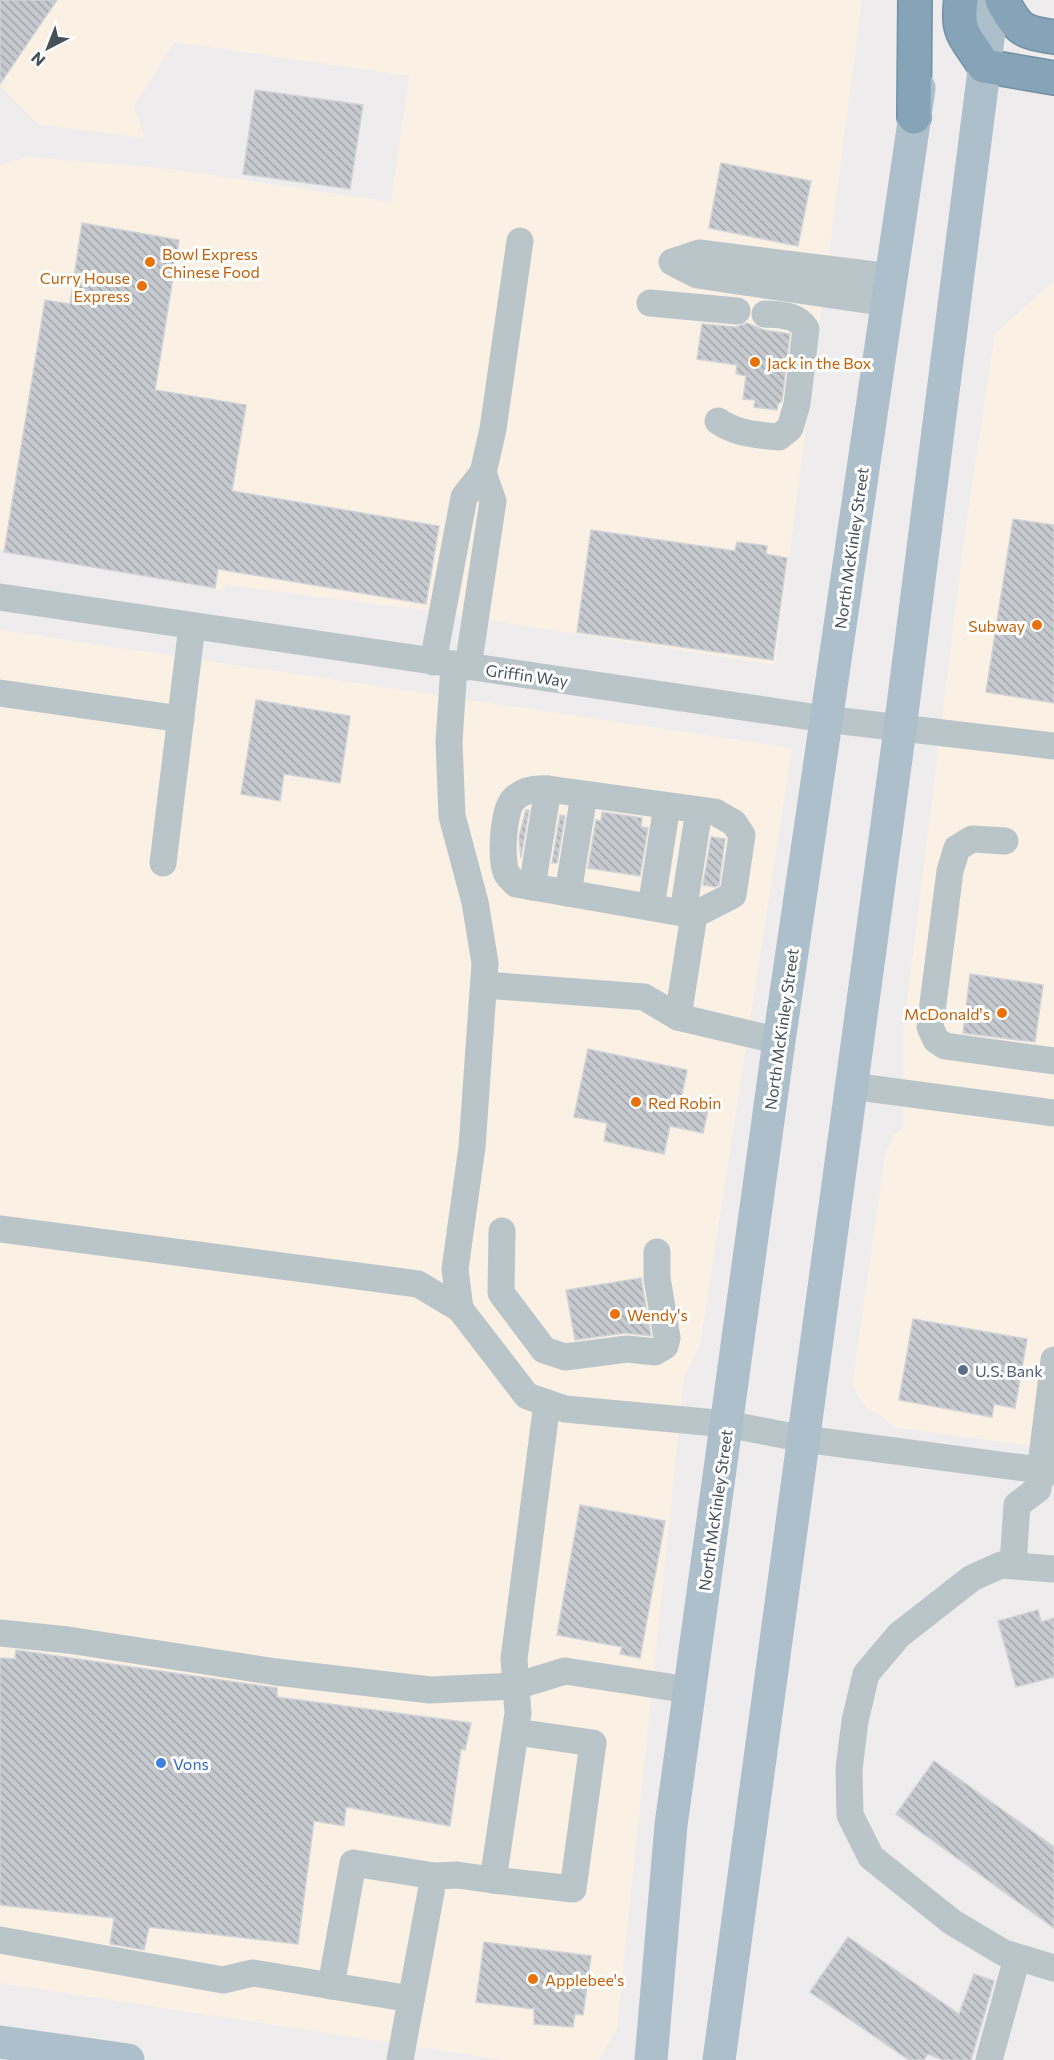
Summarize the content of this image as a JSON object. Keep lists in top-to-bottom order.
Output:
{
  "streets": {
    "main road": ["North McKinley Street"],
    "street": ["Griffin Way"]
  },
  "crossings": [
    ["North McKinley Street", "Griffin Way"]
  ],
  "places": [
    "Bowl Express Chinese Food",
    "Curry House Express",
    "Jack in the Box",
    "Subway",
    "McDonald's",
    "Red Robin",
    "Wendy's",
    "U.S. Bank",
    "Vons",
    "Applebee's"
  ],
  "north": "bottom left"
}
